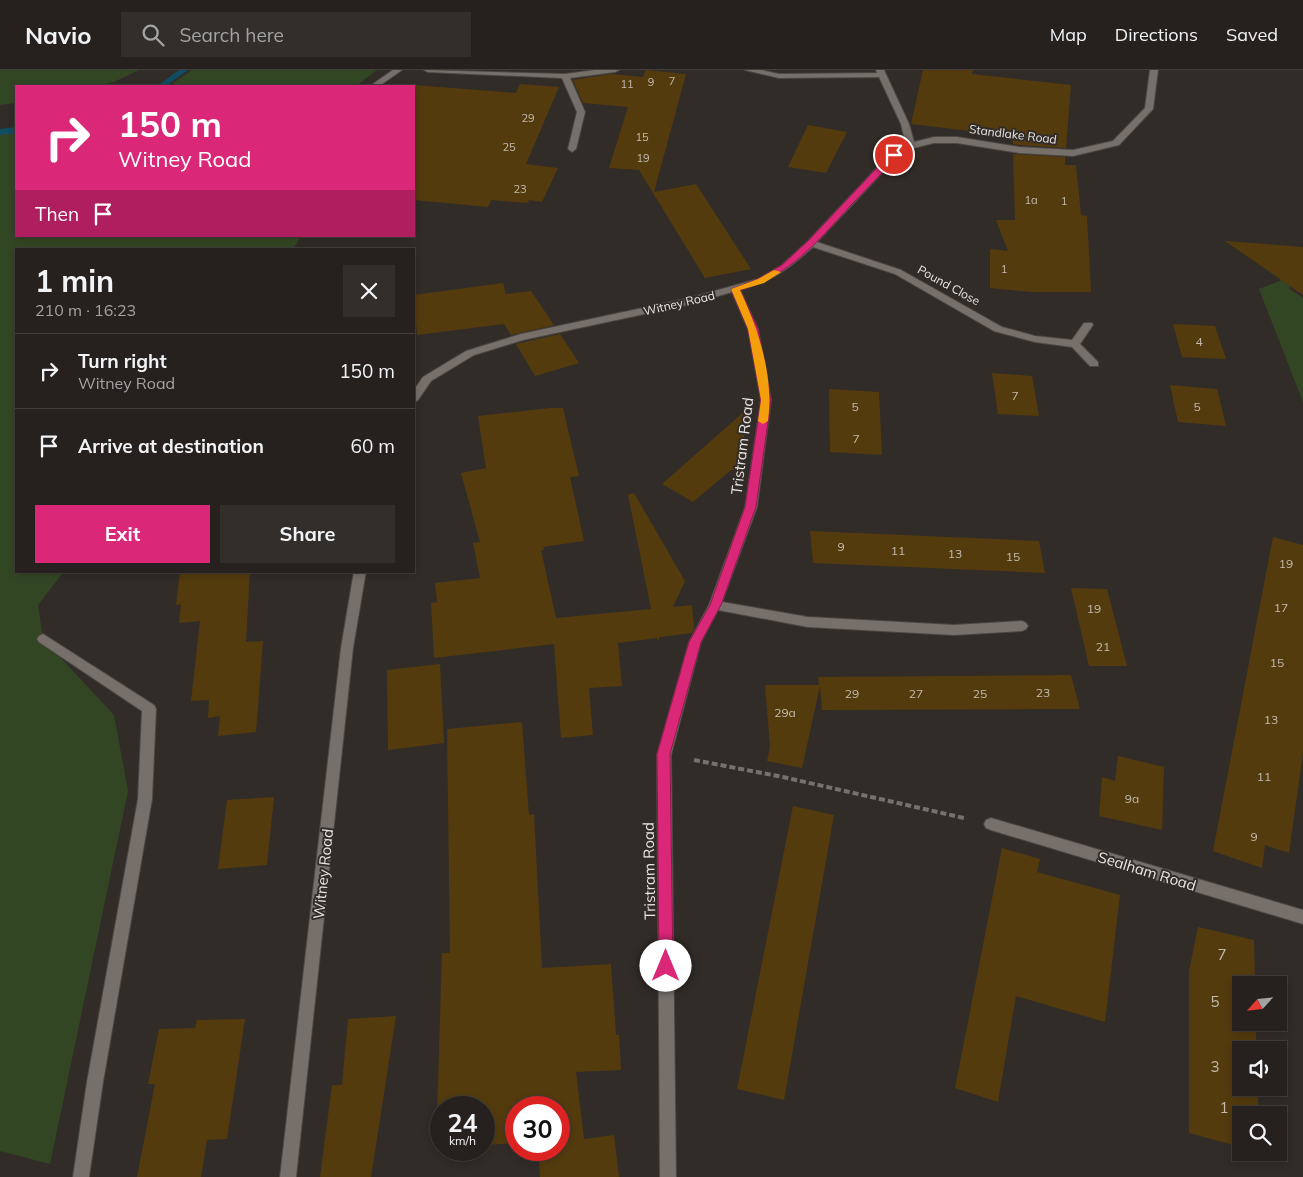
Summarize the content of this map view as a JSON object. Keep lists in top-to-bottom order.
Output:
{
  "streets": {
    "street": [
      "Standlake Road",
      "Pound Close",
      "Witney Road",
      "Tristram Road",
      "Sealham Road"
    ]
  },
  "crossings": [
    ["Standlake Road", "Witney Road"],
    ["Pound Close", "Witney Road"],
    ["Witney Road", "Tristram Road"]
  ],
  "house_numbers": [
    "7",
    "9",
    "11",
    "29",
    "15",
    "25",
    "19",
    "23",
    "1a",
    "1",
    "1",
    "4",
    "7",
    "5",
    "5",
    "7",
    "9",
    "11",
    "13",
    "15",
    "19",
    "17",
    "19",
    "21",
    "15",
    "23",
    "29",
    "27",
    "25",
    "29a",
    "13",
    "11",
    "9a",
    "9",
    "7",
    "5",
    "3",
    "1"
  ],
  "north": "bottom left",
  "page": {
    "header": "Navio",
    "search": "Search here",
    "nav": ["Map", "Directions", "Saved"],
    "turn": ["150 m", "Witney Road"],
    "then": "Then",
    "heading": ["1 min", "210 m · 16:23"],
    "list": [
      {
        "name": "Turn right",
        "note": "Witney Road",
        "value": "150 m"
      },
      {
        "name": "Arrive at destination",
        "value": "60 m"
      }
    ],
    "buttons": ["Exit", "Share"],
    "speed": "24 km/h",
    "limit": "30"
  }
}
